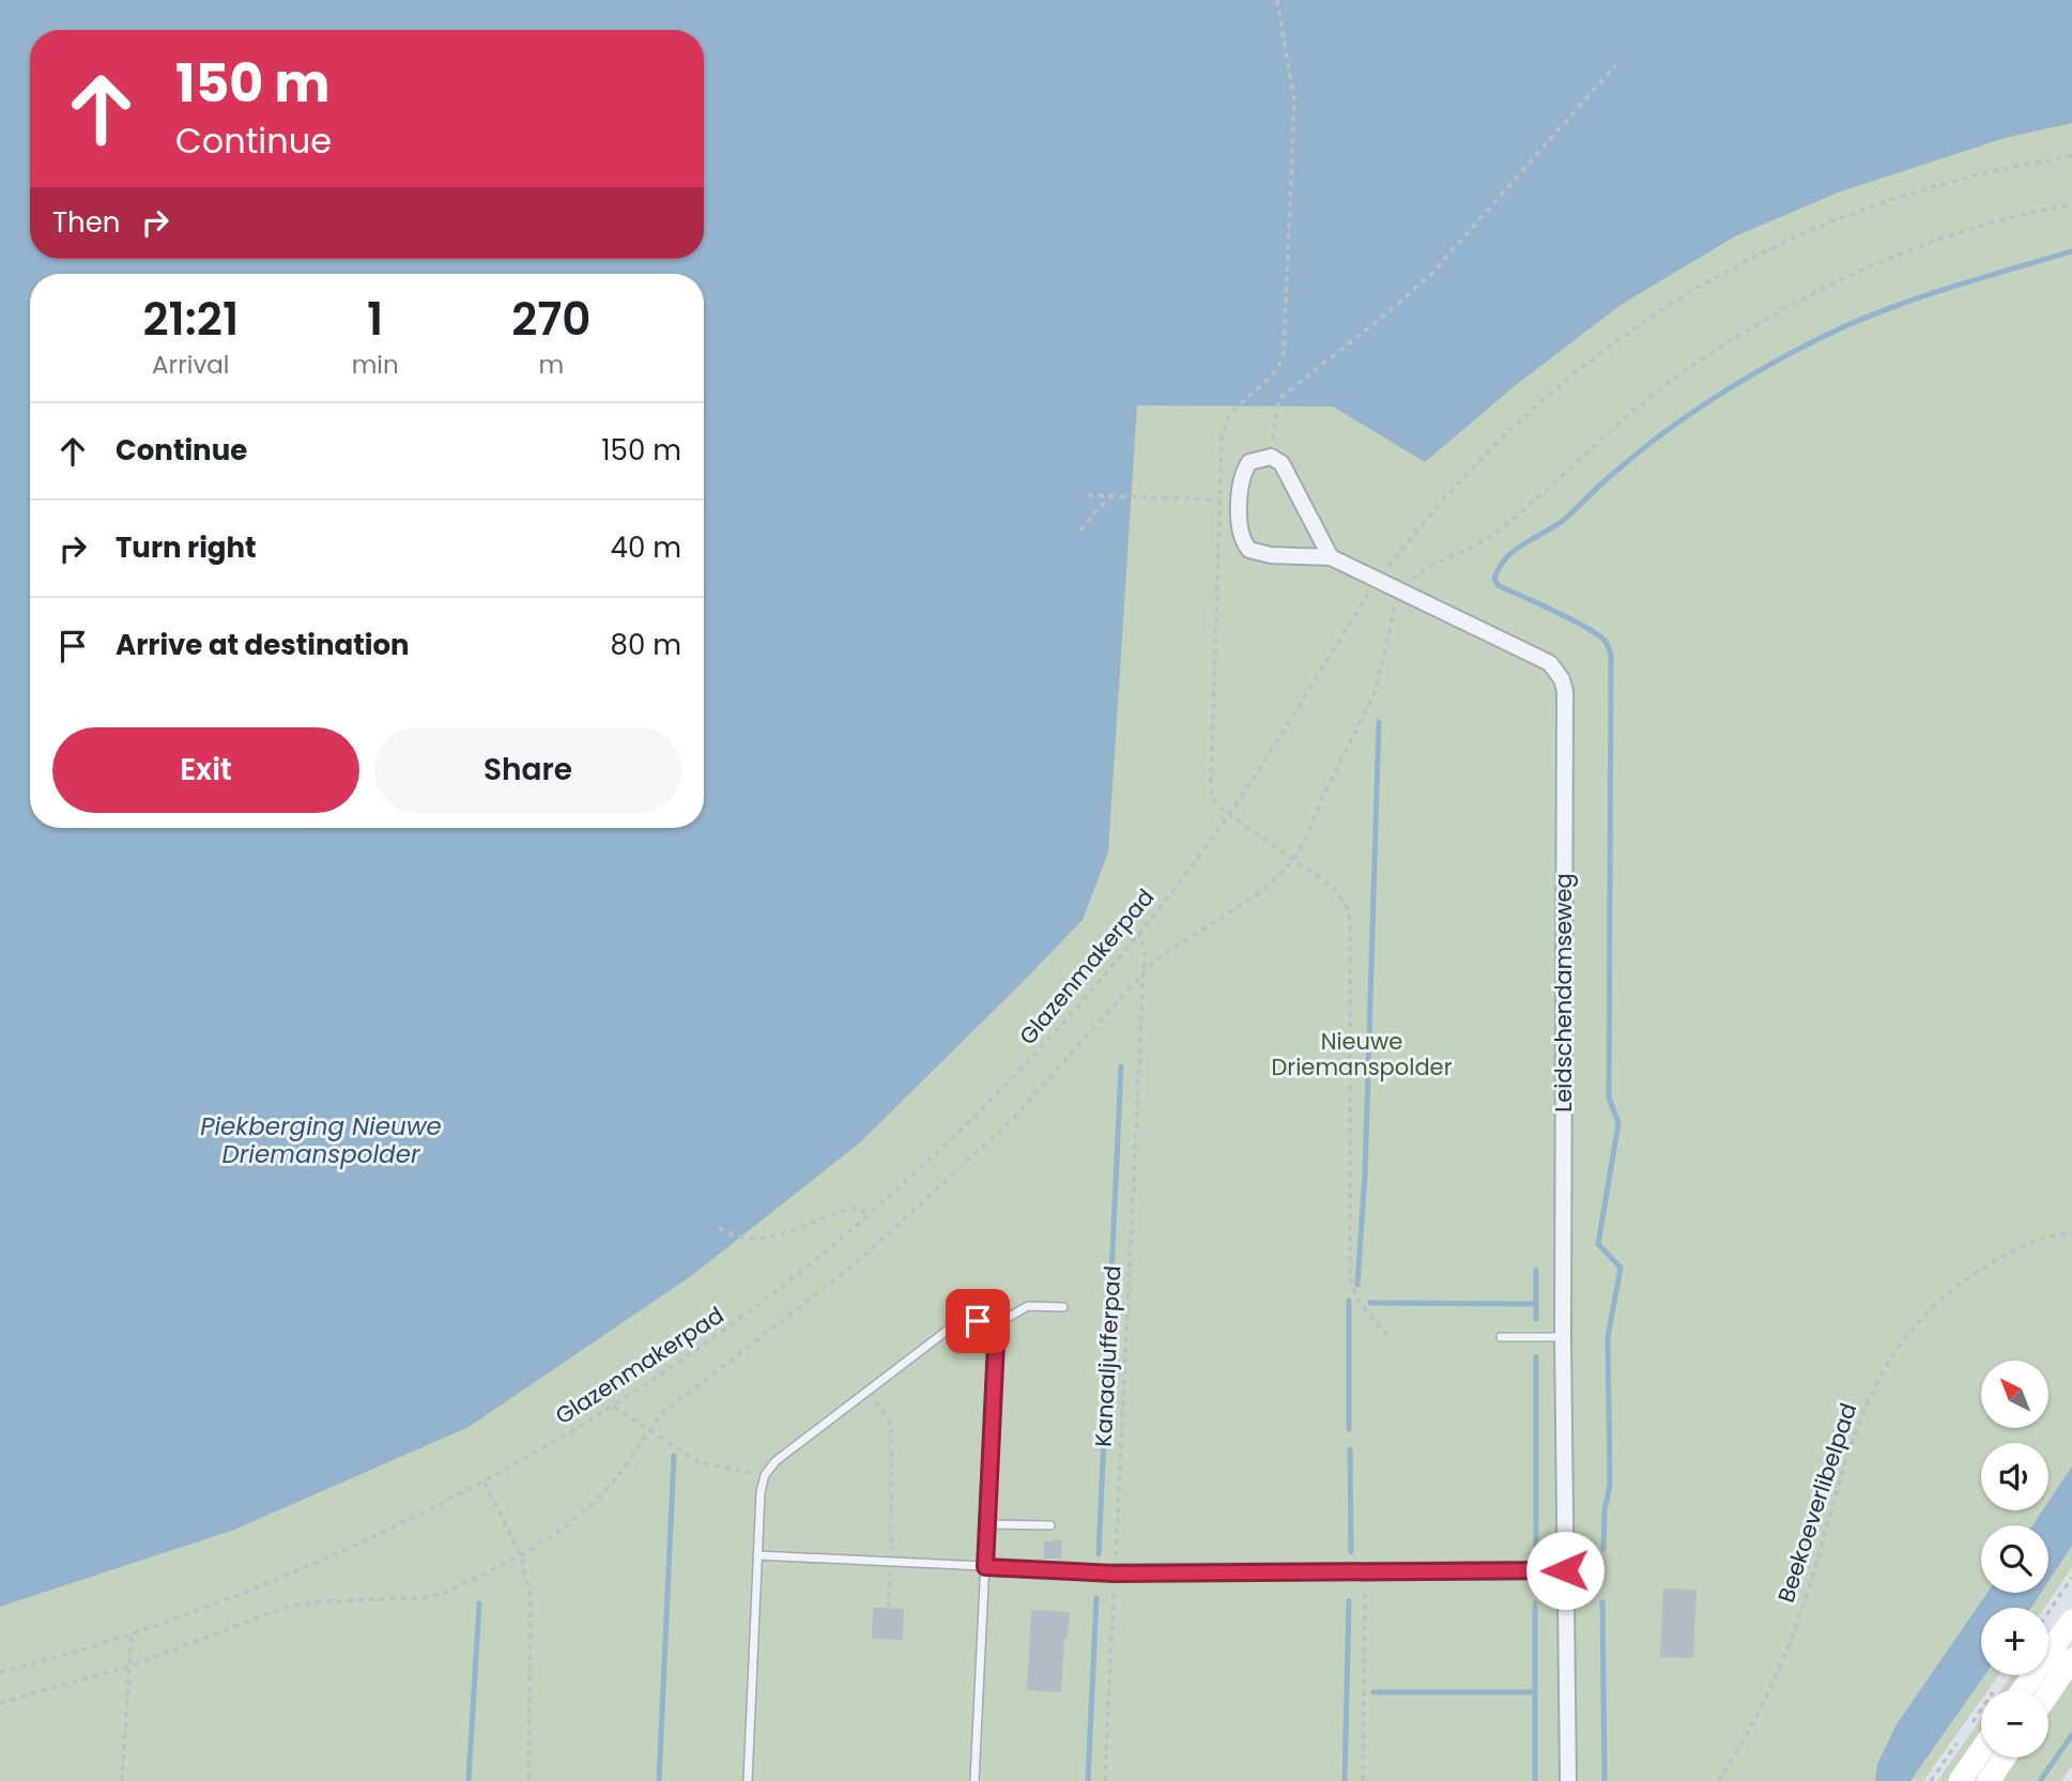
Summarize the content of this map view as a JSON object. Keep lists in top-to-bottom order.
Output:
{
  "streets": {
    "street": ["Leidschendamseweg"],
    "path": ["Glazenmakerpad", "Kanaaljufferpad", "Beekoeverlibelpad"]
  },
  "crossings": [
    ["Glazenmakerpad", "Leidschendamseweg"],
    ["Glazenmakerpad", "Kanaaljufferpad"]
  ],
  "water": ["Piekberging Nieuwe Driemanspolder"],
  "parks": ["Nieuwe Driemanspolder"],
  "north": "top left",
  "page": {
    "turn": ["150 m", "Continue"],
    "then": "Then",
    "eta": [
      "21:21",
      "Arrival",
      "1",
      "min",
      "270",
      "m"
    ],
    "list": [
      {
        "name": "Continue",
        "value": "150 m"
      },
      {
        "name": "Turn right",
        "value": "40 m"
      },
      {
        "name": "Arrive at destination",
        "value": "80 m"
      }
    ],
    "buttons": ["Exit", "Share"],
    "map_buttons": ["+", "−"]
  }
}
